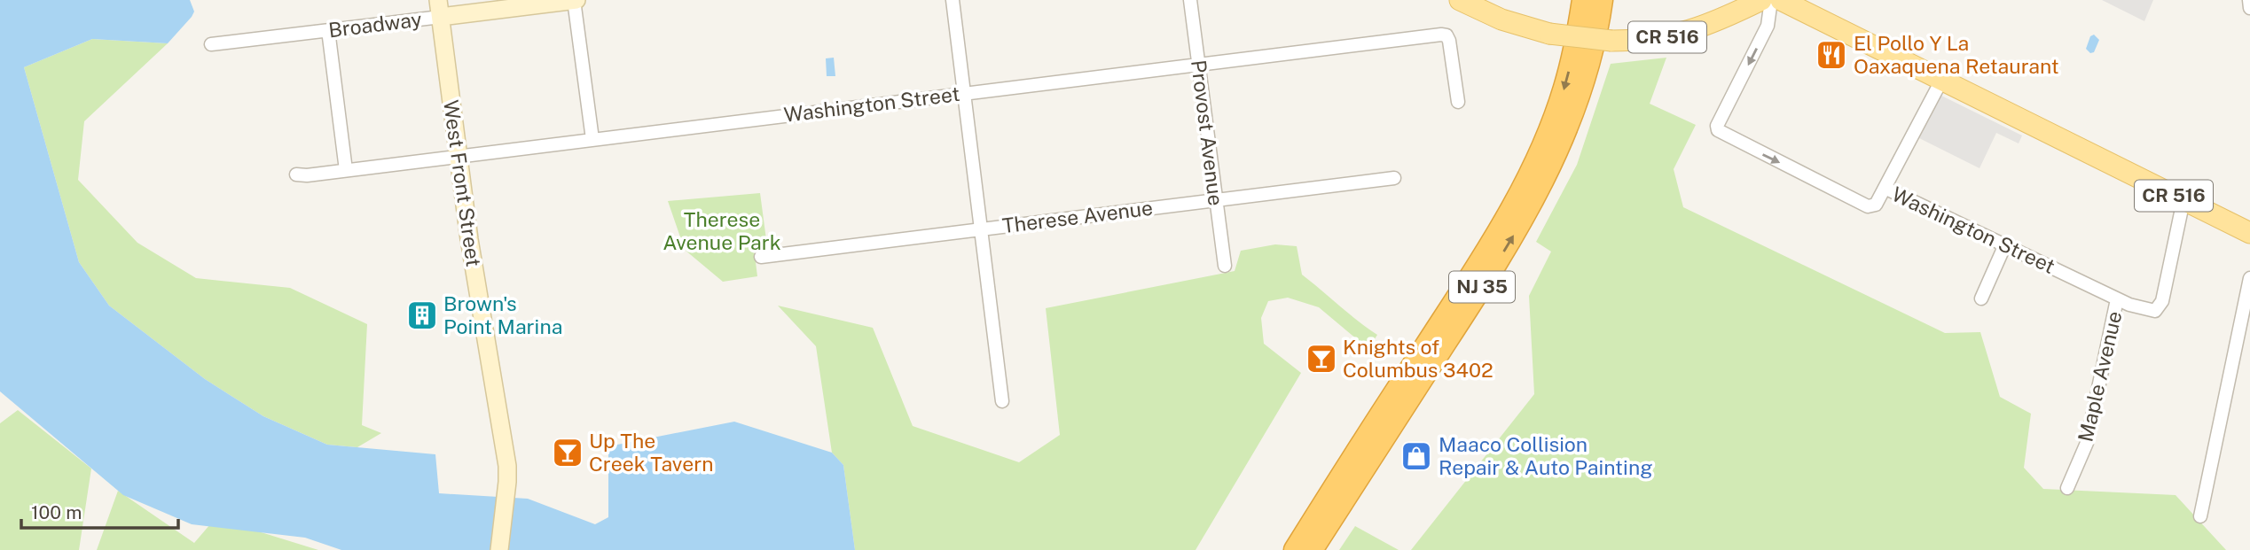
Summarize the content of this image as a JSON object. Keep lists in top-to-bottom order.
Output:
{
  "streets": {
    "highway": ["NJ 35"],
    "main road": ["Broadway", "CR 516", "West Front Street"],
    "street": [
      "Washington Street",
      "Provost Avenue",
      "Therese Avenue",
      "Maple Avenue"
    ]
  },
  "crossings": [
    ["Broadway", "West Front Street"],
    ["CR 516", "Maple Avenue"],
    ["Washington Street", "Provost Avenue"],
    ["Washington Street", "West Front Street"],
    ["Washington Street", "Maple Avenue"],
    ["Provost Avenue", "Therese Avenue"]
  ],
  "parks": ["Therese Avenue Park"],
  "places": {
    "restaurant": ["El Pollo Y La Oaxaquena Retaurant"],
    "building": ["Brown's Point Marina"],
    "bar": ["Knights of Columbus 3402", "Up The Creek Tavern"],
    "shop": ["Maaco Collision Repair & Auto Painting"]
  },
  "scale_bar": "100 m"
}
